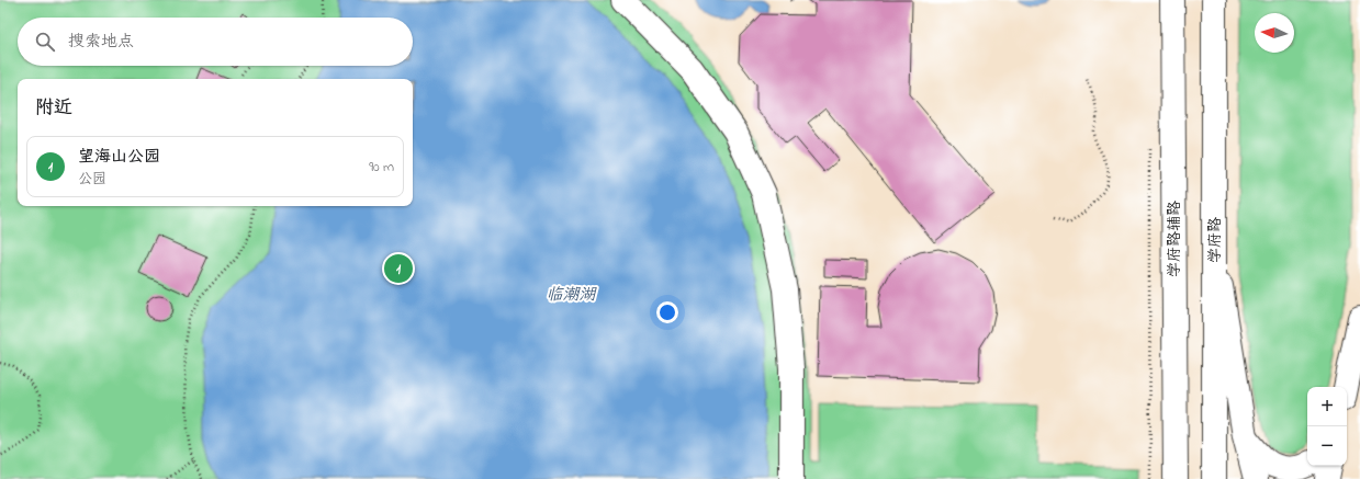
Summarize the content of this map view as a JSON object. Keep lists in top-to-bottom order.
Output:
{
  "streets": {
    "main road": ["学府路辅路", "学府路"]
  },
  "water": ["临潮湖"],
  "north": "left",
  "page": {
    "search": "搜索地点",
    "heading": "附近",
    "list": [
      {
        "mark": "1",
        "name": "望海山公园",
        "note": "公园",
        "value": "90 m"
      }
    ],
    "pins": "1",
    "map_buttons": ["+", "−"]
  }
}
